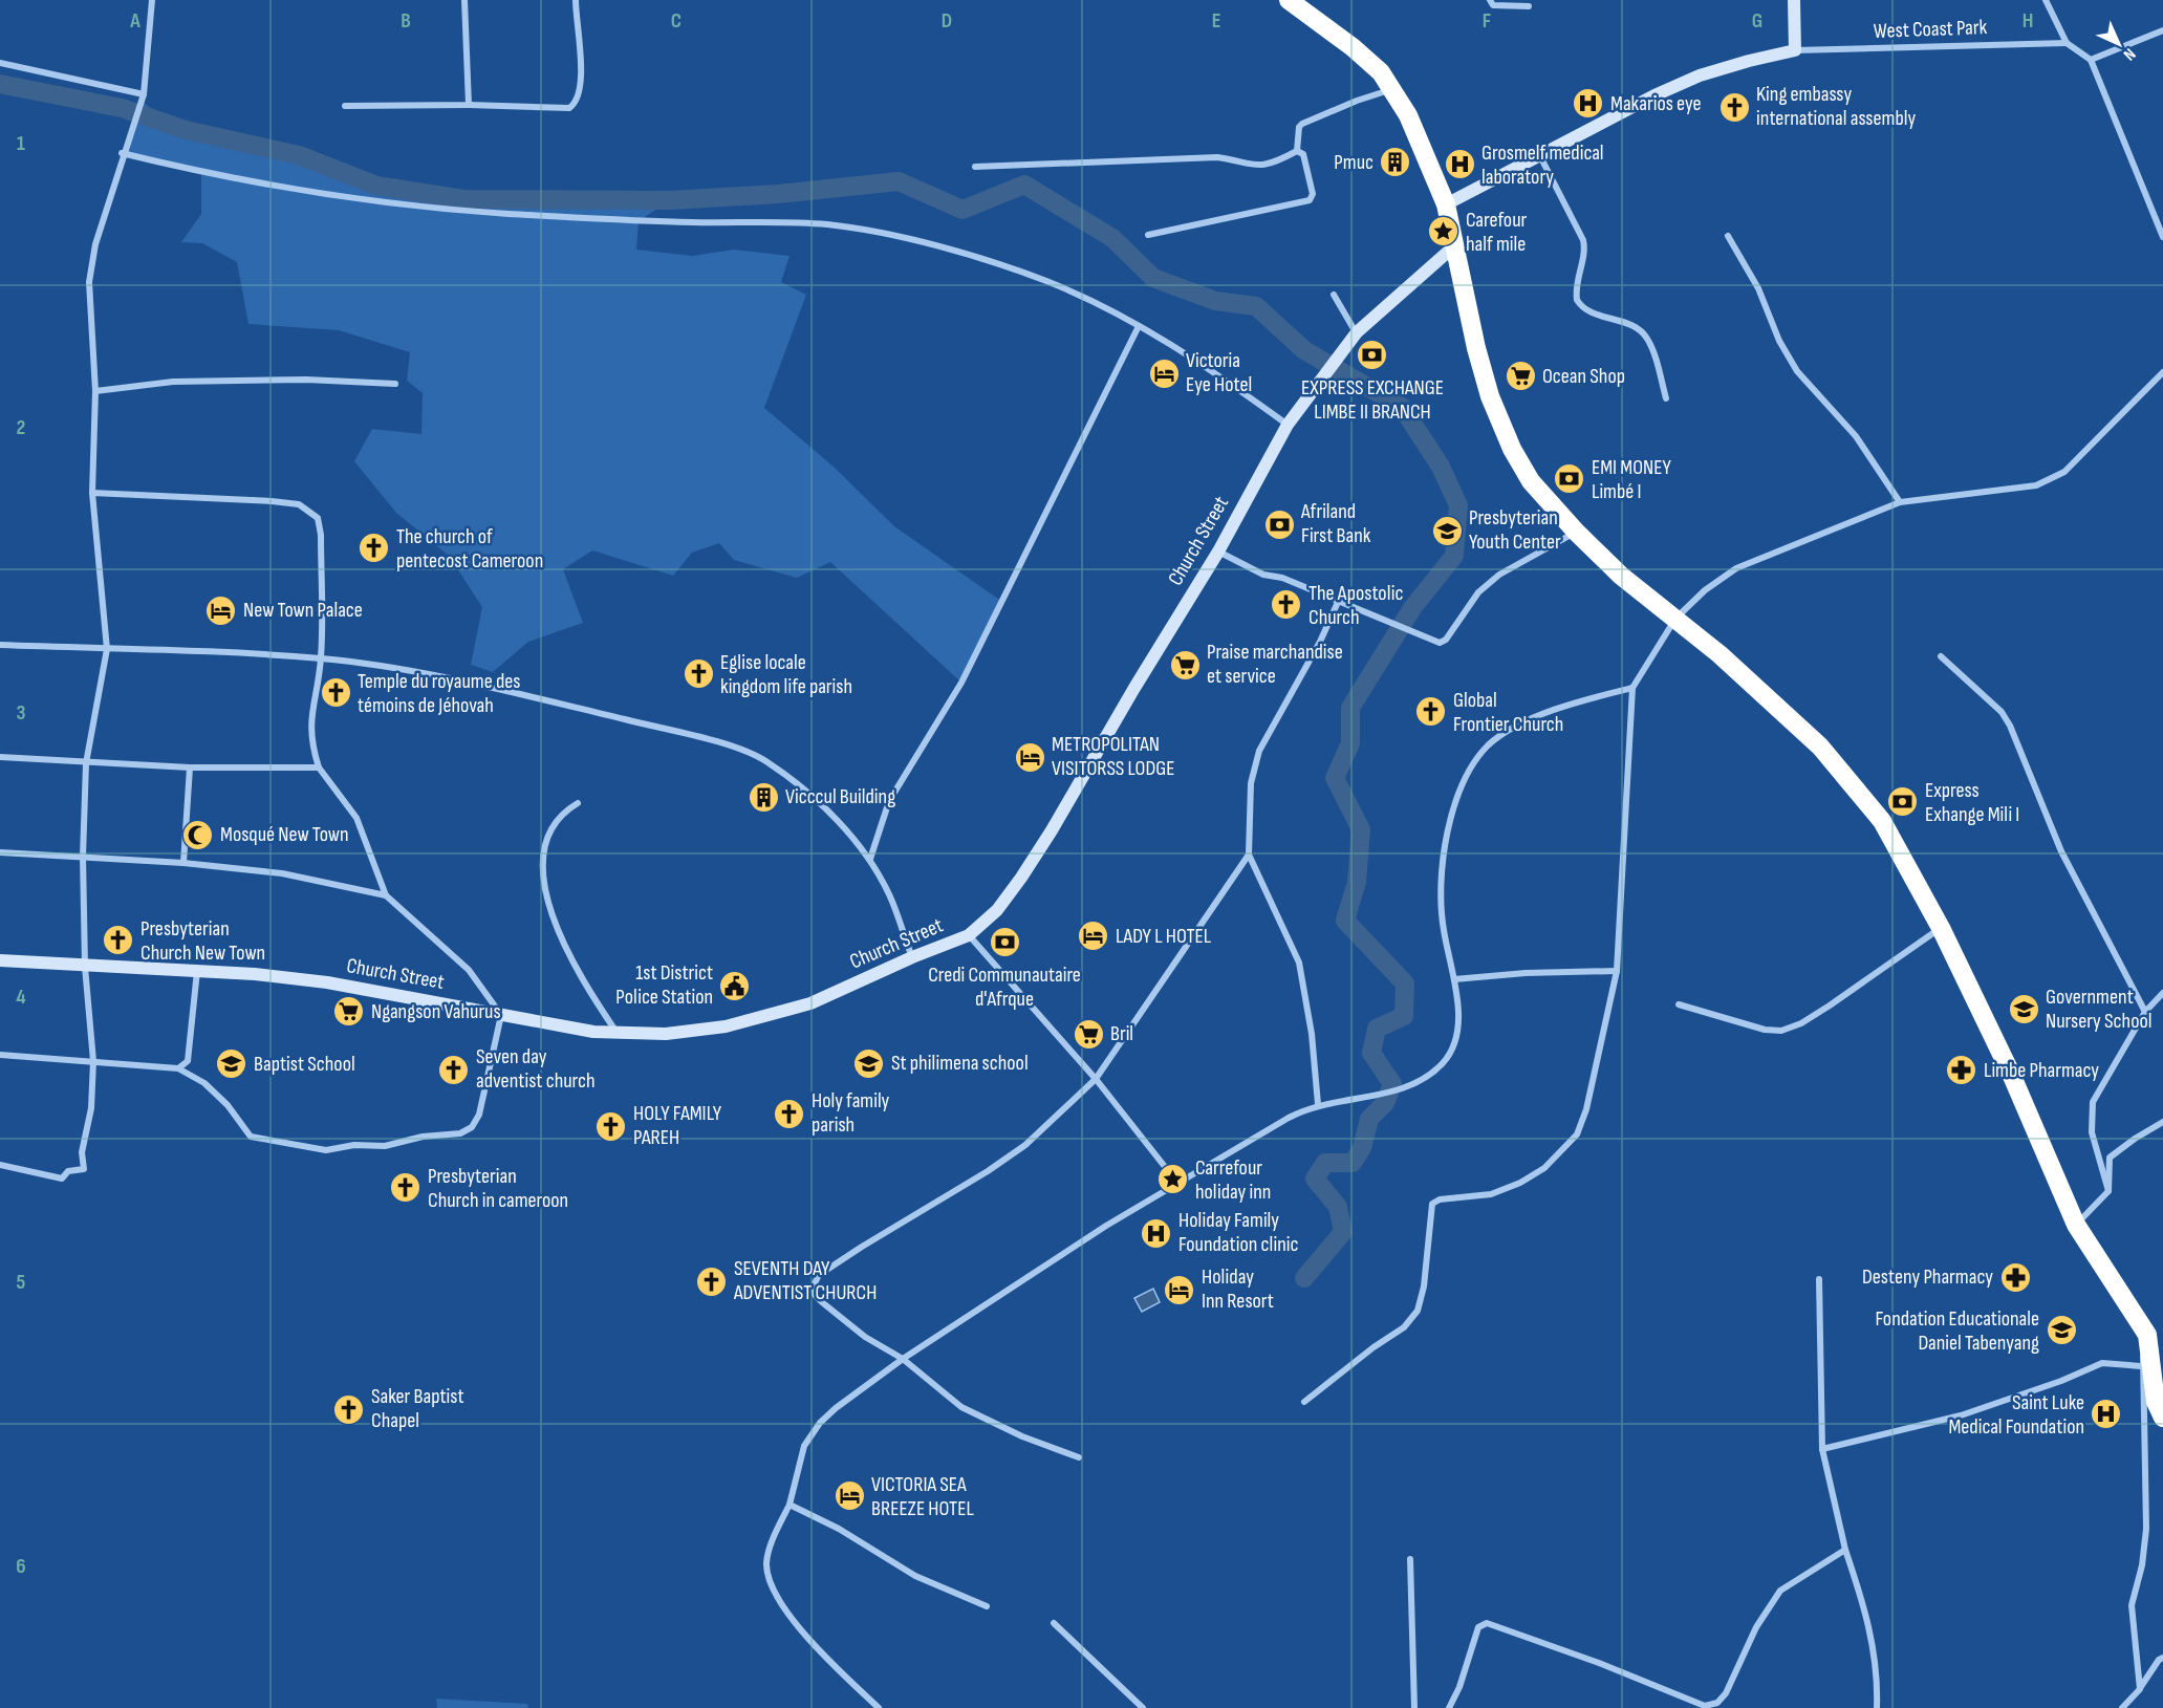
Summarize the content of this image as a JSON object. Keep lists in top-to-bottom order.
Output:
{
  "streets": {
    "main road": ["Church Street"],
    "street": ["West Coast Park"]
  },
  "places": {
    "hospital": [
      "Makarios eye",
      "Grosmelf medical laboratory",
      "Holiday Family Foundation clinic",
      "Saint Luke Medical Foundation"
    ],
    "church": [
      "King embassy international assembly",
      "The church of pentecost Cameroon",
      "The Apostolic Church",
      "Eglise locale kingdom life parish",
      "Temple du royaume des témoins de Jéhovah",
      "Global Frontier Church",
      "Presbyterian Church New Town",
      "Seven day adventist church",
      "Holy family parish",
      "HOLY FAMILY PAREH",
      "Presbyterian Church in cameroon",
      "SEVENTH DAY ADVENTIST CHURCH",
      "Saker Baptist Chapel"
    ],
    "building": ["Pmuc", "Vicccul Building"],
    "place": ["Carefour half mile", "Carrefour holiday inn"],
    "bank": [
      "EXPRESS EXCHANGE LIMBE II BRANCH",
      "EMI MONEY Limbé I",
      "Afriland First Bank",
      "Express Exhange Mili I",
      "Credi Communautaire d'Afrque"
    ],
    "hotel": [
      "Victoria Eye Hotel",
      "New Town Palace",
      "METROPOLITAN VISITORSS LODGE",
      "LADY L HOTEL",
      "Holiday Inn Resort",
      "VICTORIA SEA BREEZE HOTEL"
    ],
    "supermarket": [
      "Ocean Shop",
      "Praise marchandise et service",
      "Ngangson Vahurus",
      "Bril"
    ],
    "school or university": [
      "Presbyterian Youth Center",
      "Government Nursery School",
      "St philimena school",
      "Baptist School",
      "Fondation Educationale Daniel Tabenyang"
    ],
    "mosque": ["Mosqué New Town"],
    "public building": ["1st District Police Station"],
    "pharmacy": ["Limbe Pharmacy", "Desteny Pharmacy"]
  },
  "north": "bottom right",
  "grid": {
    "columns": [
      "A",
      "B",
      "C",
      "D",
      "E",
      "F",
      "G",
      "H"
    ],
    "rows": [
      "1",
      "2",
      "3",
      "4",
      "5",
      "6"
    ]
  }
}
